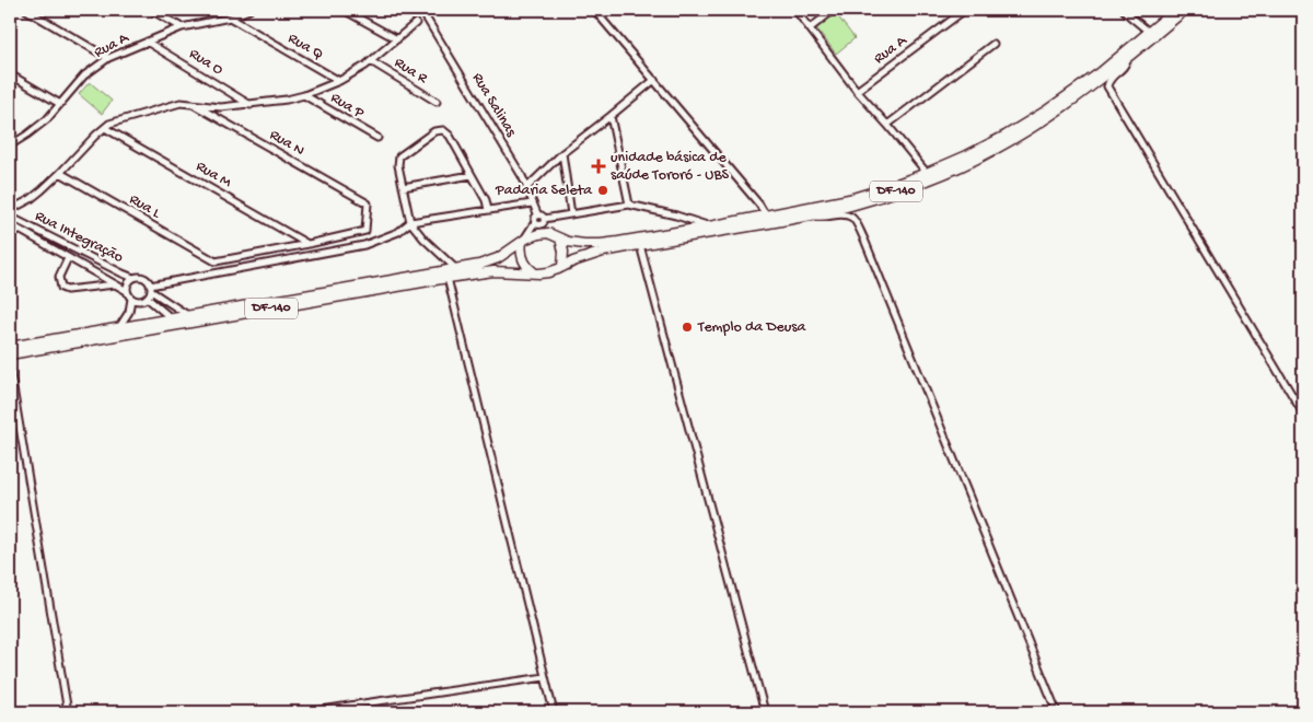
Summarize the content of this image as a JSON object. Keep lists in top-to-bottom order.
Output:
{
  "streets": {
    "main road": ["DF-140"],
    "street": [
      "Rua A",
      "Rua Q",
      "Rua O",
      "Rua R",
      "Rua Salinas",
      "Rua P",
      "Rua N",
      "Rua M",
      "Rua L",
      "Rua Integração"
    ]
  },
  "crossings": [
    ["Rua A", "Rua Q"],
    ["Rua A", "Rua O"],
    ["Rua N", "Rua M"],
    ["Rua N", "Rua L"],
    ["Rua M", "Rua L"]
  ],
  "places": {
    "health": ["unidade básica de saúde Tororó - UBS"],
    "other": ["Padaria Seleta", "Templo da Deusa"]
  }
}
